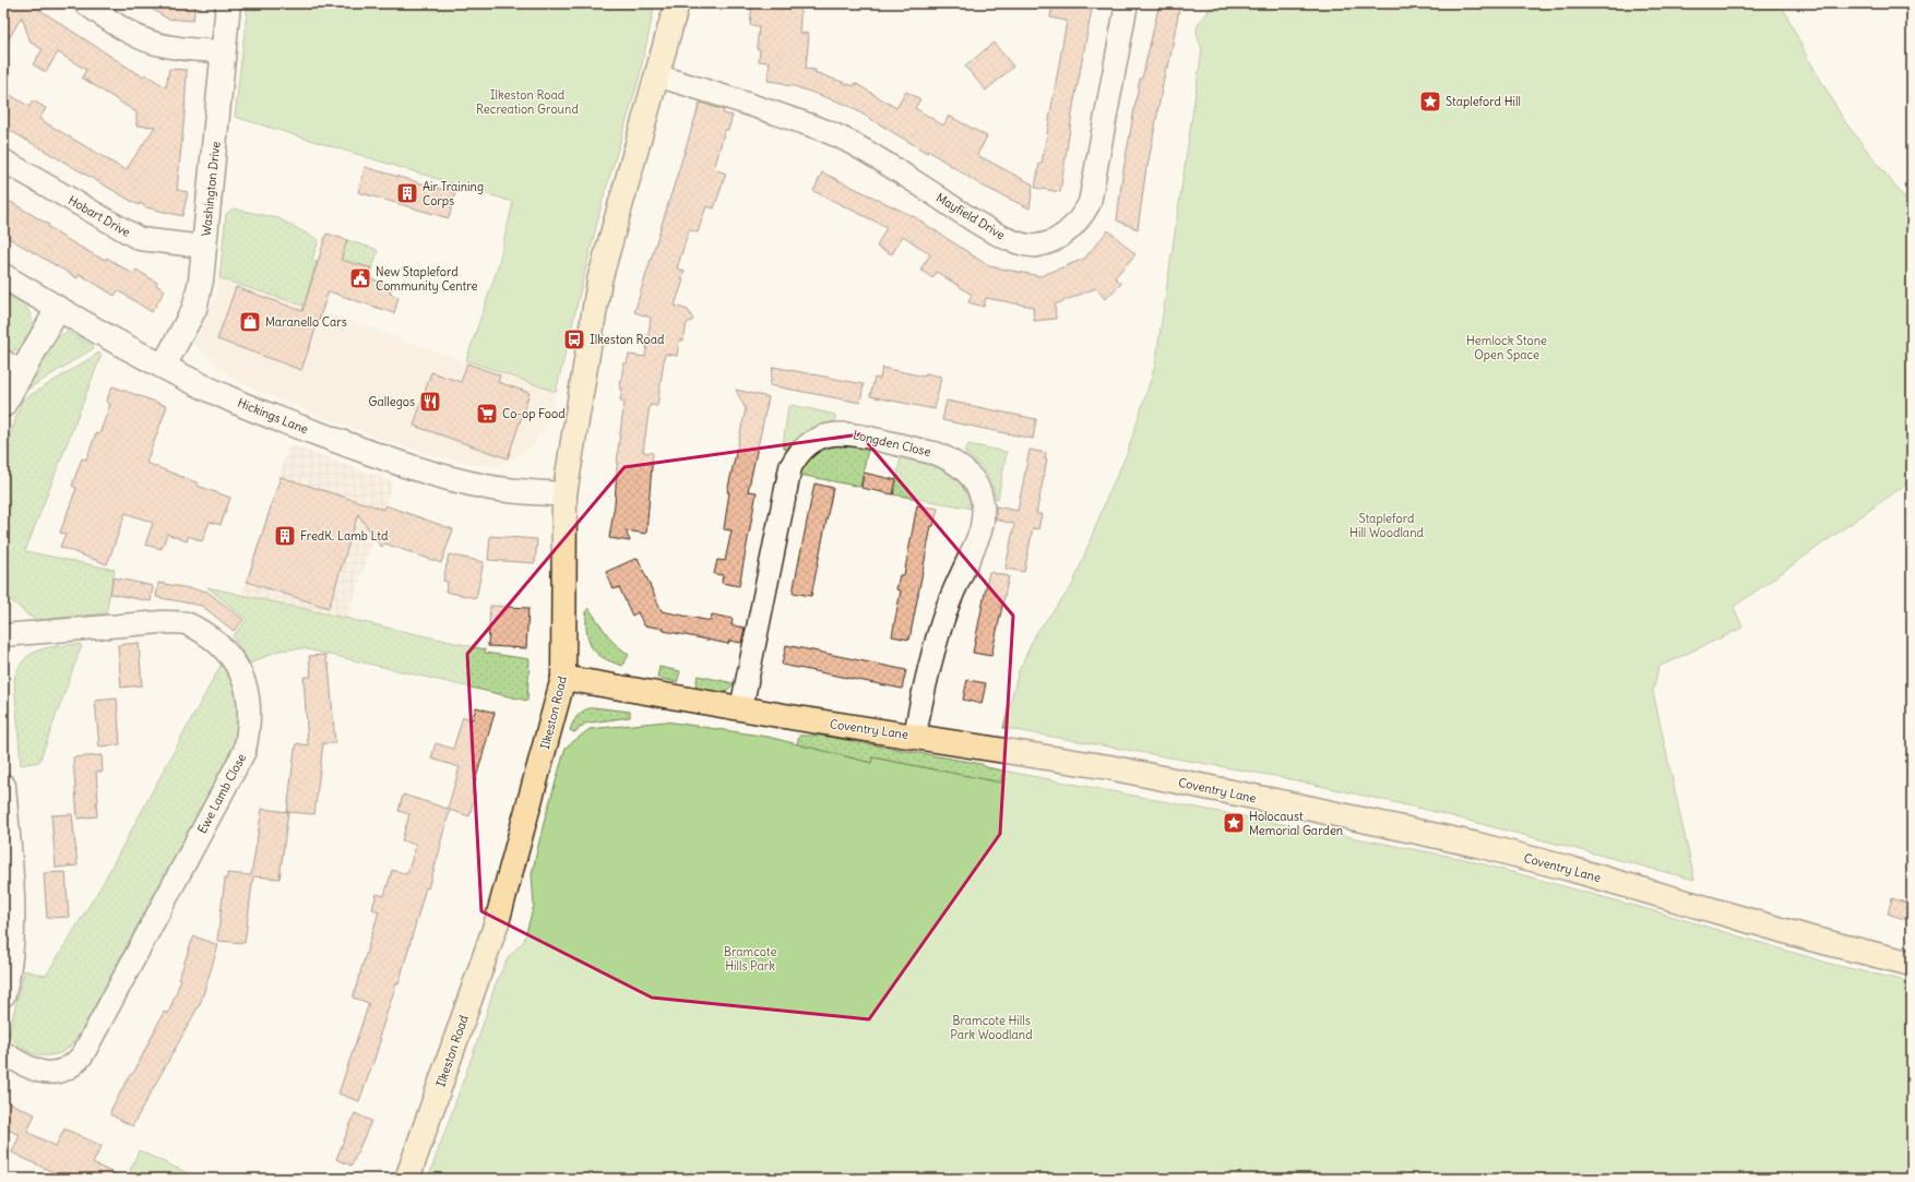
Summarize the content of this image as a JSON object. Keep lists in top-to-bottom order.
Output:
{
  "streets": {
    "main road": ["Ilkeston Road", "Coventry Lane"],
    "street": [
      "Washington Drive",
      "Hobart Drive",
      "Mayfield Drive",
      "Hickings Lane",
      "Longden Close",
      "Ewe Lamb Close"
    ]
  },
  "crossings": [
    ["Washington Drive", "Hobart Drive"],
    ["Washington Drive", "Hickings Lane"],
    ["Mayfield Drive", "Ilkeston Road"],
    ["Hickings Lane", "Ilkeston Road"],
    ["Longden Close", "Coventry Lane"],
    ["Ilkeston Road", "Coventry Lane"]
  ],
  "parks": [
    "Ilkeston Road Recreation Ground",
    "Hemlock Stone Open Space",
    "Stapleford Hill Woodland",
    "Bramcote Hills Park",
    "Bramcote Hills Park Woodland"
  ],
  "places": {
    "place": ["Stapleford Hill", "Holocaust Memorial Garden"],
    "building": ["Air Training Corps", "FredK. Lamb Ltd"],
    "public building": ["New Stapleford Community Centre"],
    "shop": ["Maranello Cars"],
    "bus stop": ["Ilkeston Road"],
    "restaurant": ["Gallegos"],
    "supermarket": ["Co-op Food"]
  }
}
